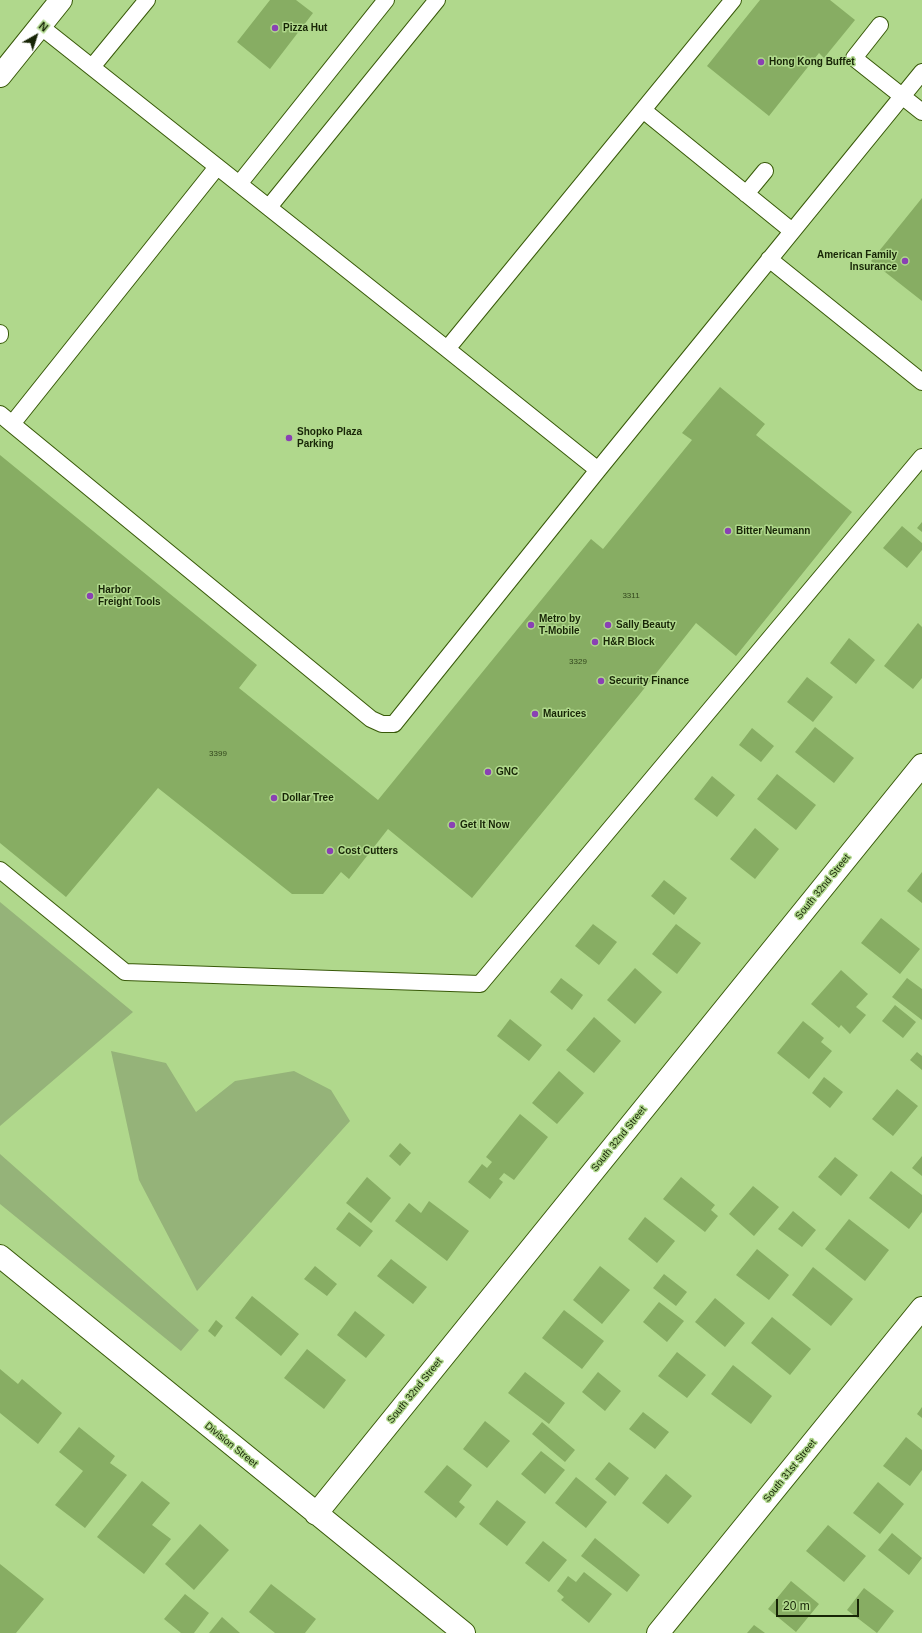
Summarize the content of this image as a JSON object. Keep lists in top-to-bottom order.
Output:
{
  "streets": {
    "street": ["South 32nd Street", "Division Street", "South 31st Street"]
  },
  "crossings": [
    ["South 32nd Street", "Division Street"]
  ],
  "places": [
    "Pizza Hut",
    "Hong Kong Buffet",
    "American Family Insurance",
    "Shopko Plaza Parking",
    "Bitter Neumann",
    "Harbor Freight Tools",
    "Metro by T-Mobile",
    "Sally Beauty",
    "H&R Block",
    "Security Finance",
    "Maurices",
    "GNC",
    "Dollar Tree",
    "Get It Now",
    "Cost Cutters"
  ],
  "house_numbers": ["3311", "3329", "3399"],
  "scale_bar": "20 m",
  "north": "top right"
}
